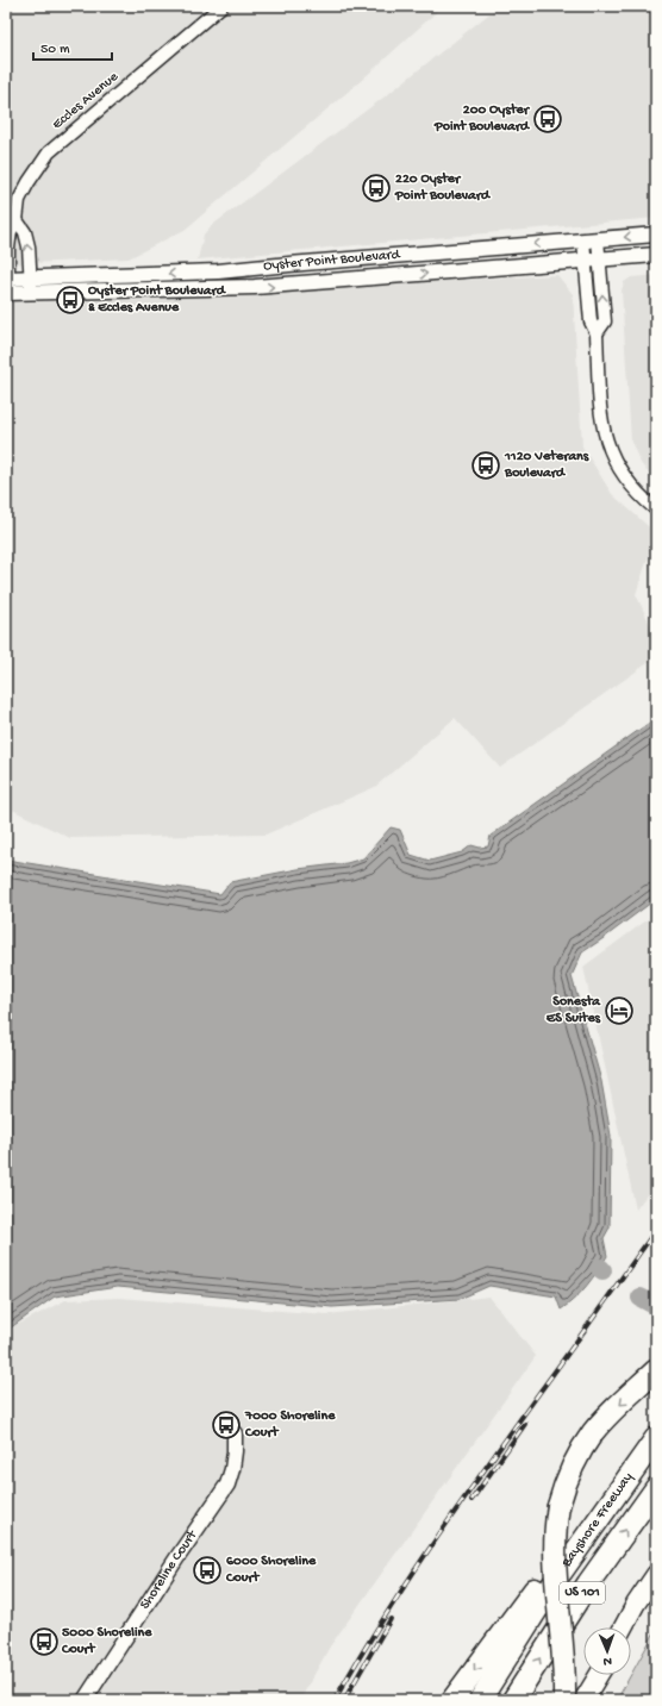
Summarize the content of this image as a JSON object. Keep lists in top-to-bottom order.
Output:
{
  "streets": {
    "highway": ["Bayshore Freeway", "US 101"],
    "street": ["Eccles Avenue", "Oyster Point Boulevard", "Shoreline Court"]
  },
  "crossings": [
    ["Eccles Avenue", "Oyster Point Boulevard"]
  ],
  "places": {
    "bus stop": [
      "200 Oyster Point Boulevard",
      "220 Oyster Point Boulevard",
      "Oyster Point Boulevard & Eccles Avenue",
      "1120 Veterans Boulevard",
      "7000 Shoreline Court",
      "6000 Shoreline Court",
      "5000 Shoreline Court"
    ],
    "hotel": ["Sonesta ES Suites"]
  },
  "scale_bar": "50 m",
  "north": "bottom"
}
